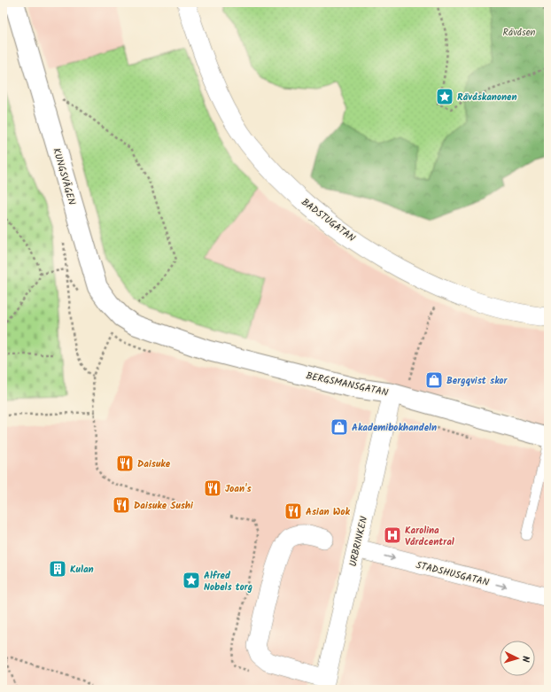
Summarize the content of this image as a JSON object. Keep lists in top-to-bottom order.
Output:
{
  "streets": {
    "street": [
      "KUNGSVÄGEN",
      "BADSTUGATAN",
      "BERGSMANSGATAN",
      "URBRINKEN",
      "STADSHUSGATAN"
    ]
  },
  "crossings": [
    ["KUNGSVÄGEN", "BERGSMANSGATAN"],
    ["BERGSMANSGATAN", "URBRINKEN"],
    ["URBRINKEN", "STADSHUSGATAN"]
  ],
  "one_way": ["STADSHUSGATAN"],
  "parks": ["Rävåsen"],
  "places": {
    "place": ["Rävåskanonen", "Alfred Nobels torg"],
    "shop": ["Bergqvist skor", "Akademibokhandeln"],
    "restaurant": [
      "Daisuke",
      "Joan's",
      "Daisuke Sushi",
      "Asian Wok"
    ],
    "hospital": ["Karolina Vårdcentral"],
    "building": ["Kulan"]
  },
  "north": "right"
}
